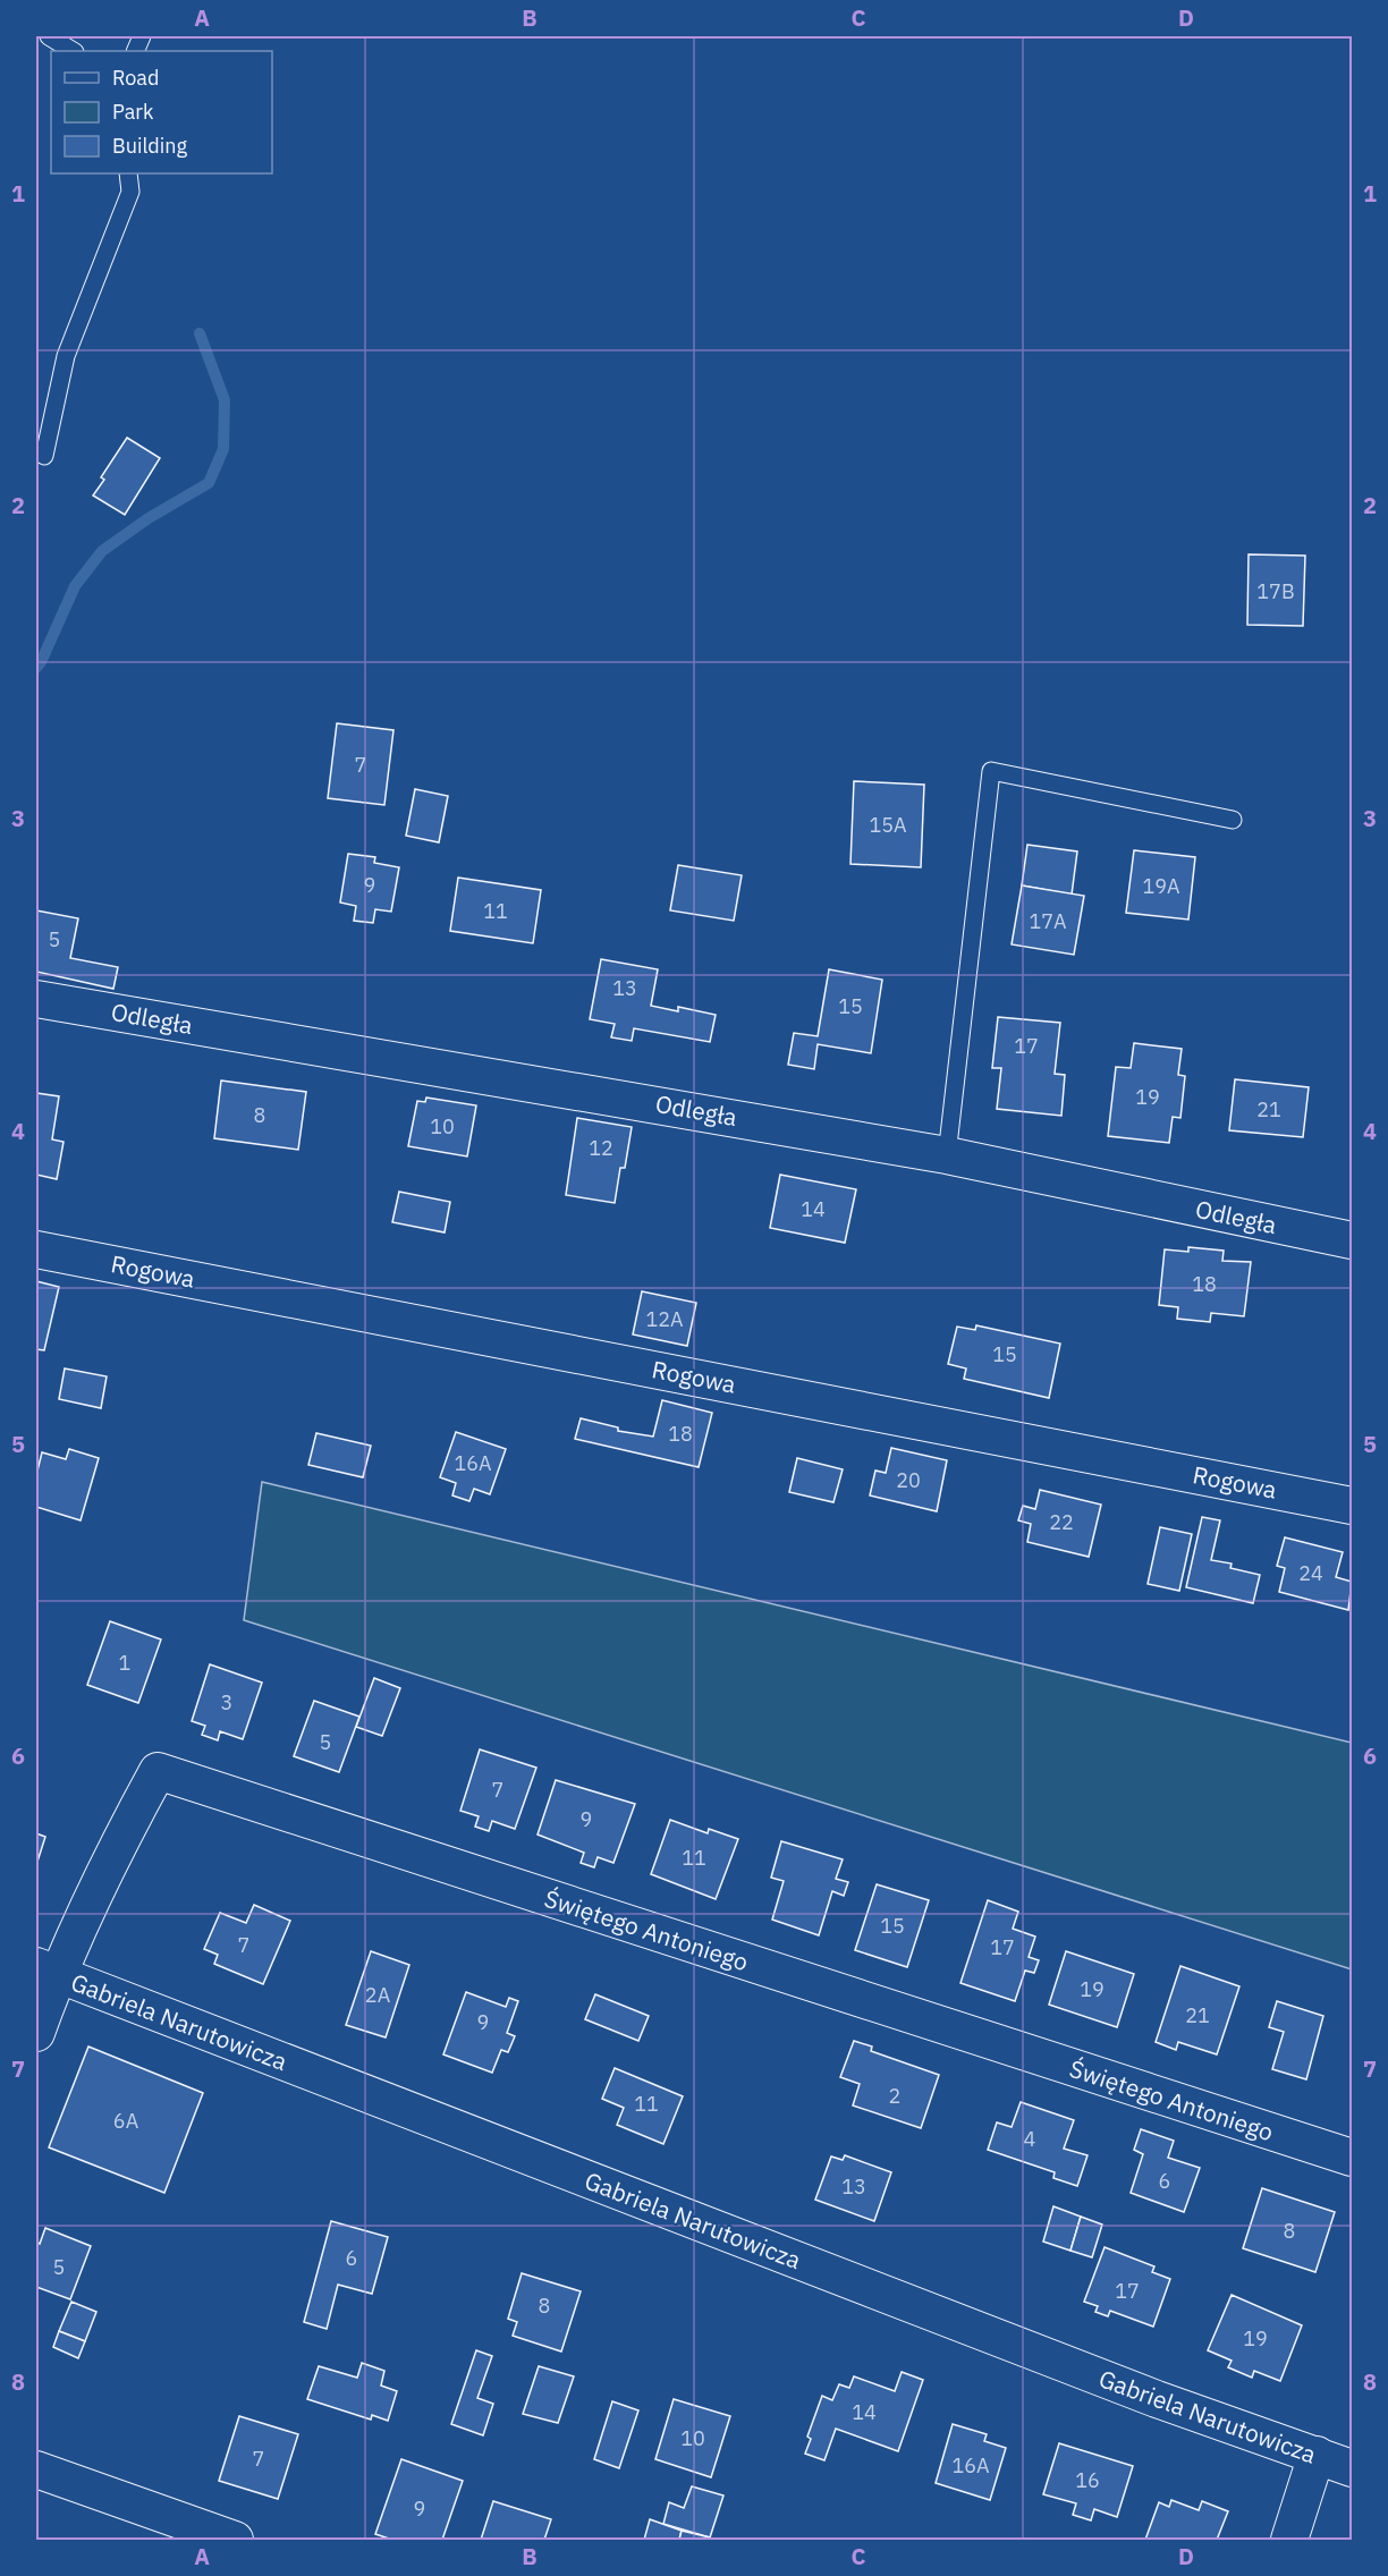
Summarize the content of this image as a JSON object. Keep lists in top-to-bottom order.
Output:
{
  "streets": {
    "street": [
      "Odległa",
      "Rogowa",
      "Świętego Antoniego",
      "Gabriela Narutowicza"
    ]
  },
  "crossings": [
    ["Świętego Antoniego", "Gabriela Narutowicza"]
  ],
  "house_numbers": [
    "17B",
    "7",
    "15A",
    "9",
    "19A",
    "11",
    "17A",
    "5",
    "13",
    "15",
    "17",
    "19",
    "21",
    "8",
    "10",
    "12",
    "14",
    "18",
    "12A",
    "15",
    "18",
    "16A",
    "20",
    "22",
    "24",
    "1",
    "3",
    "5",
    "7",
    "9",
    "11",
    "15",
    "7",
    "17",
    "19",
    "2A",
    "21",
    "9",
    "2",
    "11",
    "6A",
    "4",
    "6",
    "13",
    "8",
    "6",
    "5",
    "17",
    "8",
    "19",
    "14",
    "10",
    "7",
    "16A",
    "16",
    "9"
  ],
  "legend": ["Road", "Park", "Building"],
  "grid": {
    "columns": [
      "A",
      "B",
      "C",
      "D"
    ],
    "rows": [
      "1",
      "2",
      "3",
      "4",
      "5",
      "6",
      "7",
      "8"
    ]
  }
}
